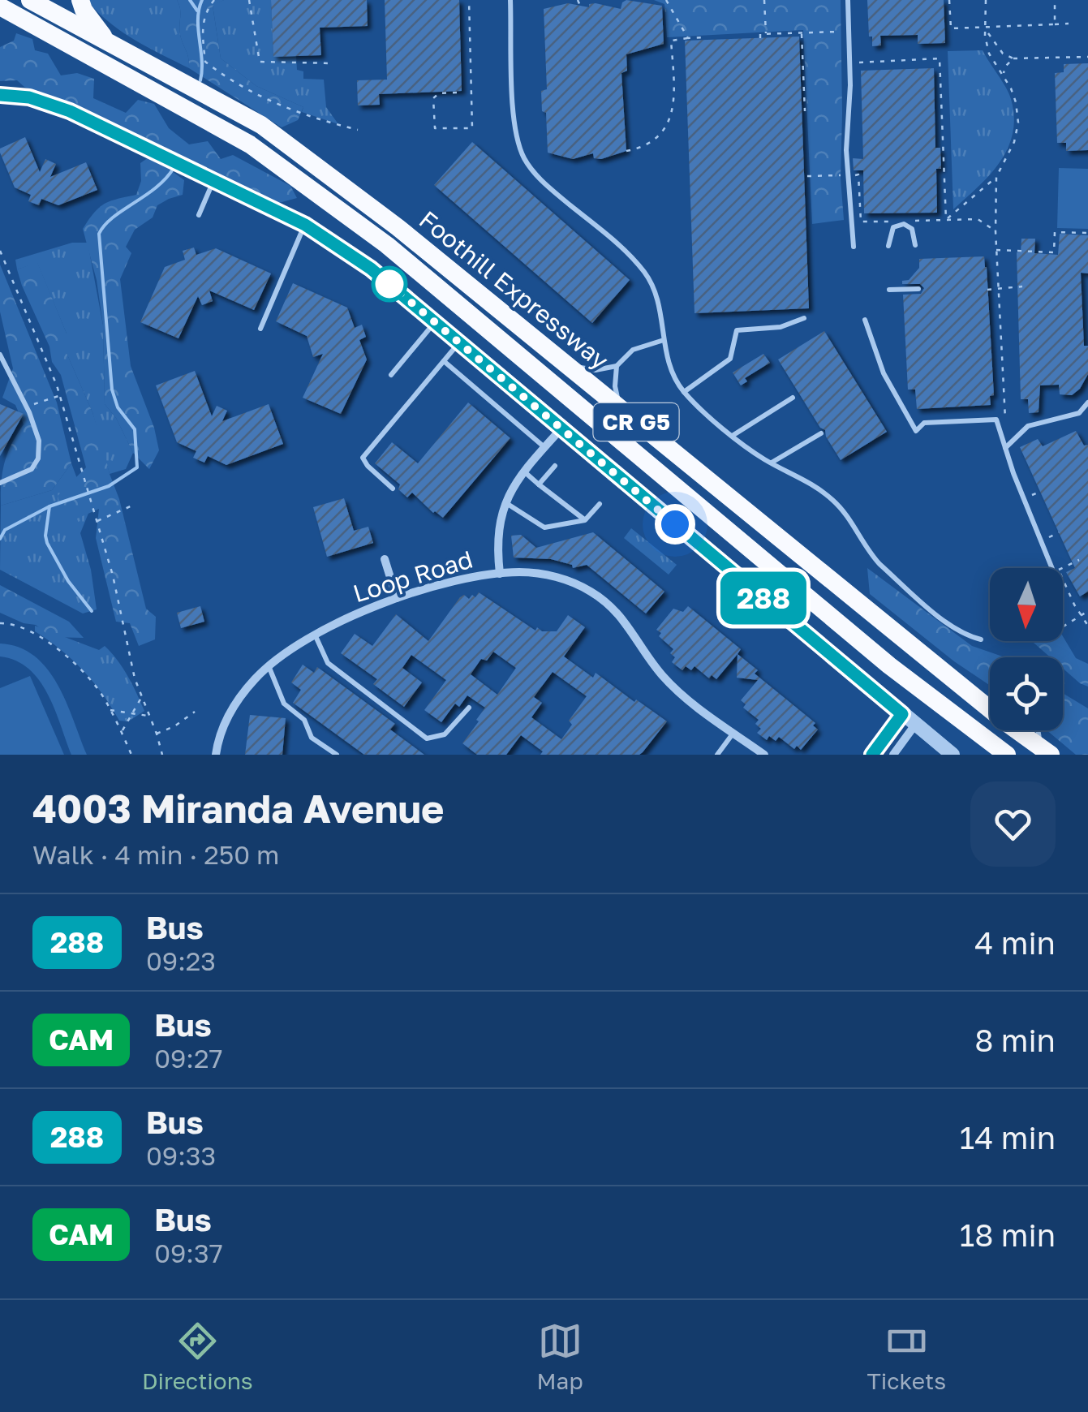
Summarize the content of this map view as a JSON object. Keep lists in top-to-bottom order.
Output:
{
  "streets": {
    "highway": ["Foothill Expressway", "CR G5"],
    "street": ["Loop Road"]
  },
  "lines": ["bus line 288"],
  "north": "bottom",
  "page": {
    "on_map": "288",
    "heading": ["4003 Miranda Avenue", "Walk · 4 min · 250 m"],
    "list": [
      {
        "mark": "288",
        "name": "Bus",
        "note": "09:23",
        "value": "4 min"
      },
      {
        "mark": "CAM",
        "name": "Bus",
        "note": "09:27",
        "value": "8 min"
      },
      {
        "mark": "288",
        "name": "Bus",
        "note": "09:33",
        "value": "14 min"
      },
      {
        "mark": "CAM",
        "name": "Bus",
        "note": "09:37",
        "value": "18 min"
      }
    ],
    "tabs": ["Directions", "Map", "Tickets"]
  }
}
